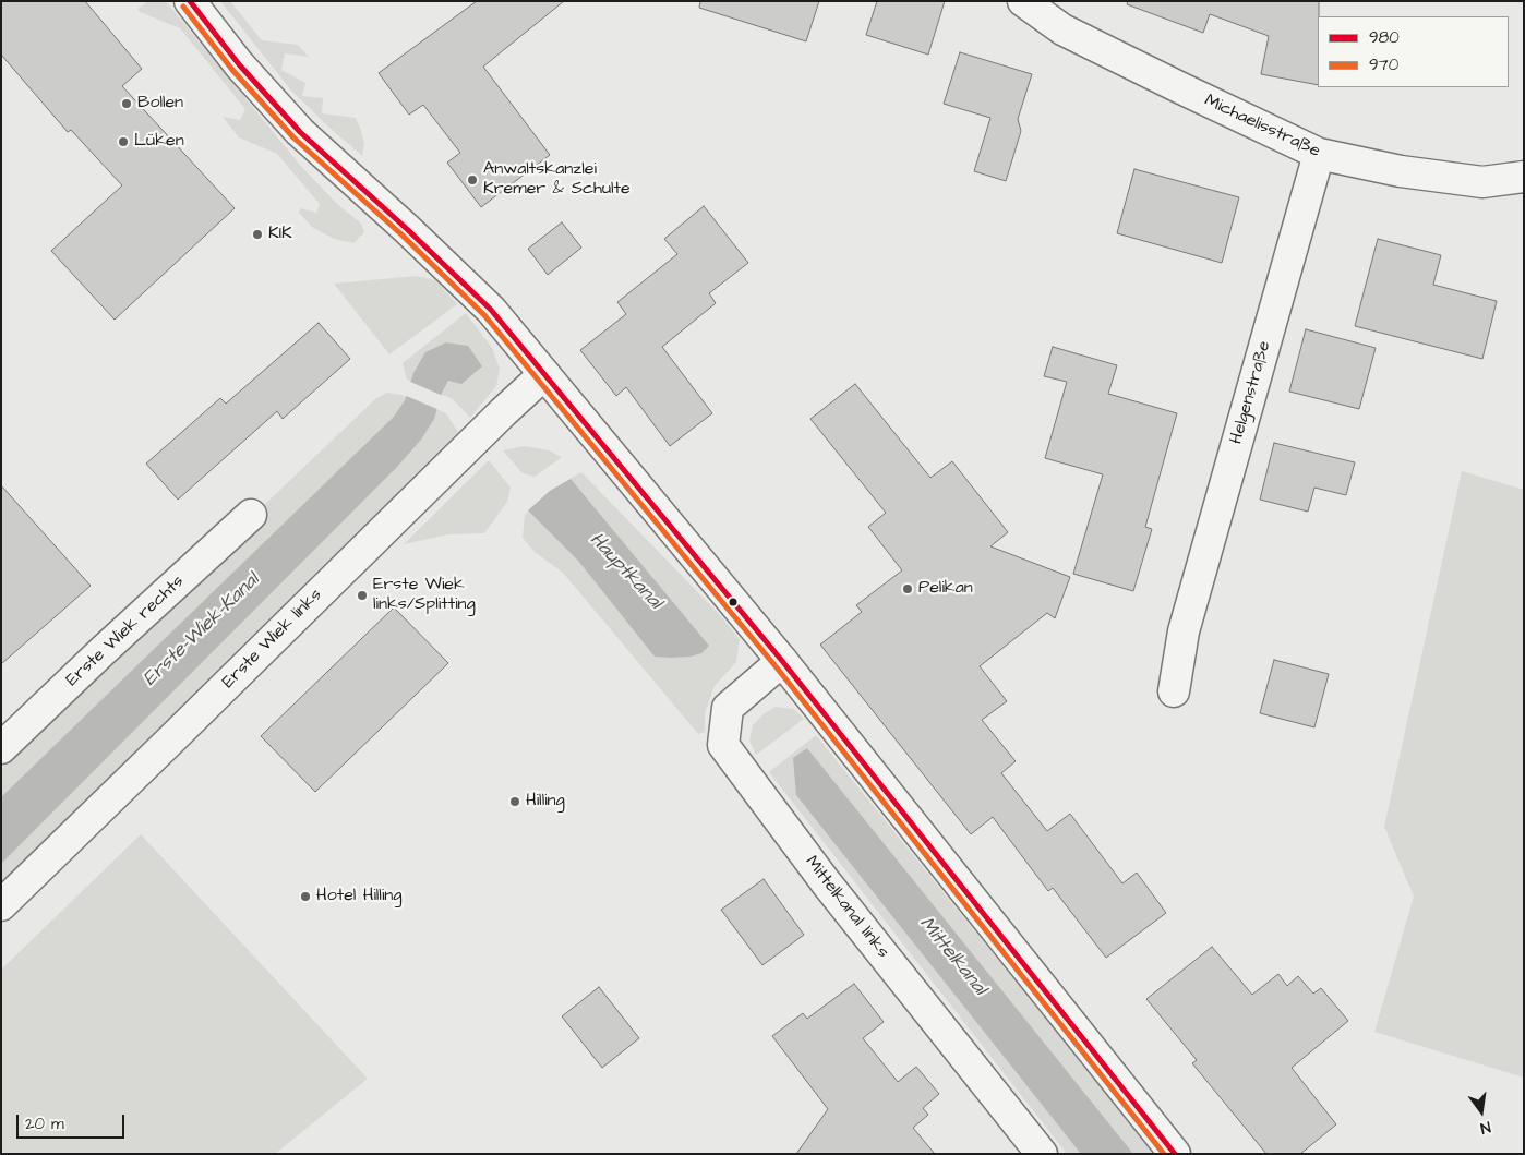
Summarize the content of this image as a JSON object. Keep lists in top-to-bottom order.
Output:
{
  "streets": {
    "street": [
      "Michaelisstraße",
      "Helgenstraße",
      "Erste Wiek rechts",
      "Erste Wiek links",
      "Mittelkanal links"
    ]
  },
  "crossings": [
    ["Michaelisstraße", "Helgenstraße"]
  ],
  "water": ["Hauptkanal", "Erste-Wiek-Kanal", "Mittelkanal"],
  "places": [
    "Bollen",
    "Lüken",
    "Anwaltskanzlei Kremer & Schulte",
    "KIK",
    "Pelikan",
    "Erste Wiek links/Splitting",
    "Hilling",
    "Hotel Hilling"
  ],
  "lines": ["transit line 980", "transit line 970"],
  "legend": ["980", "970"],
  "scale_bar": "20 m",
  "north": "bottom"
}
